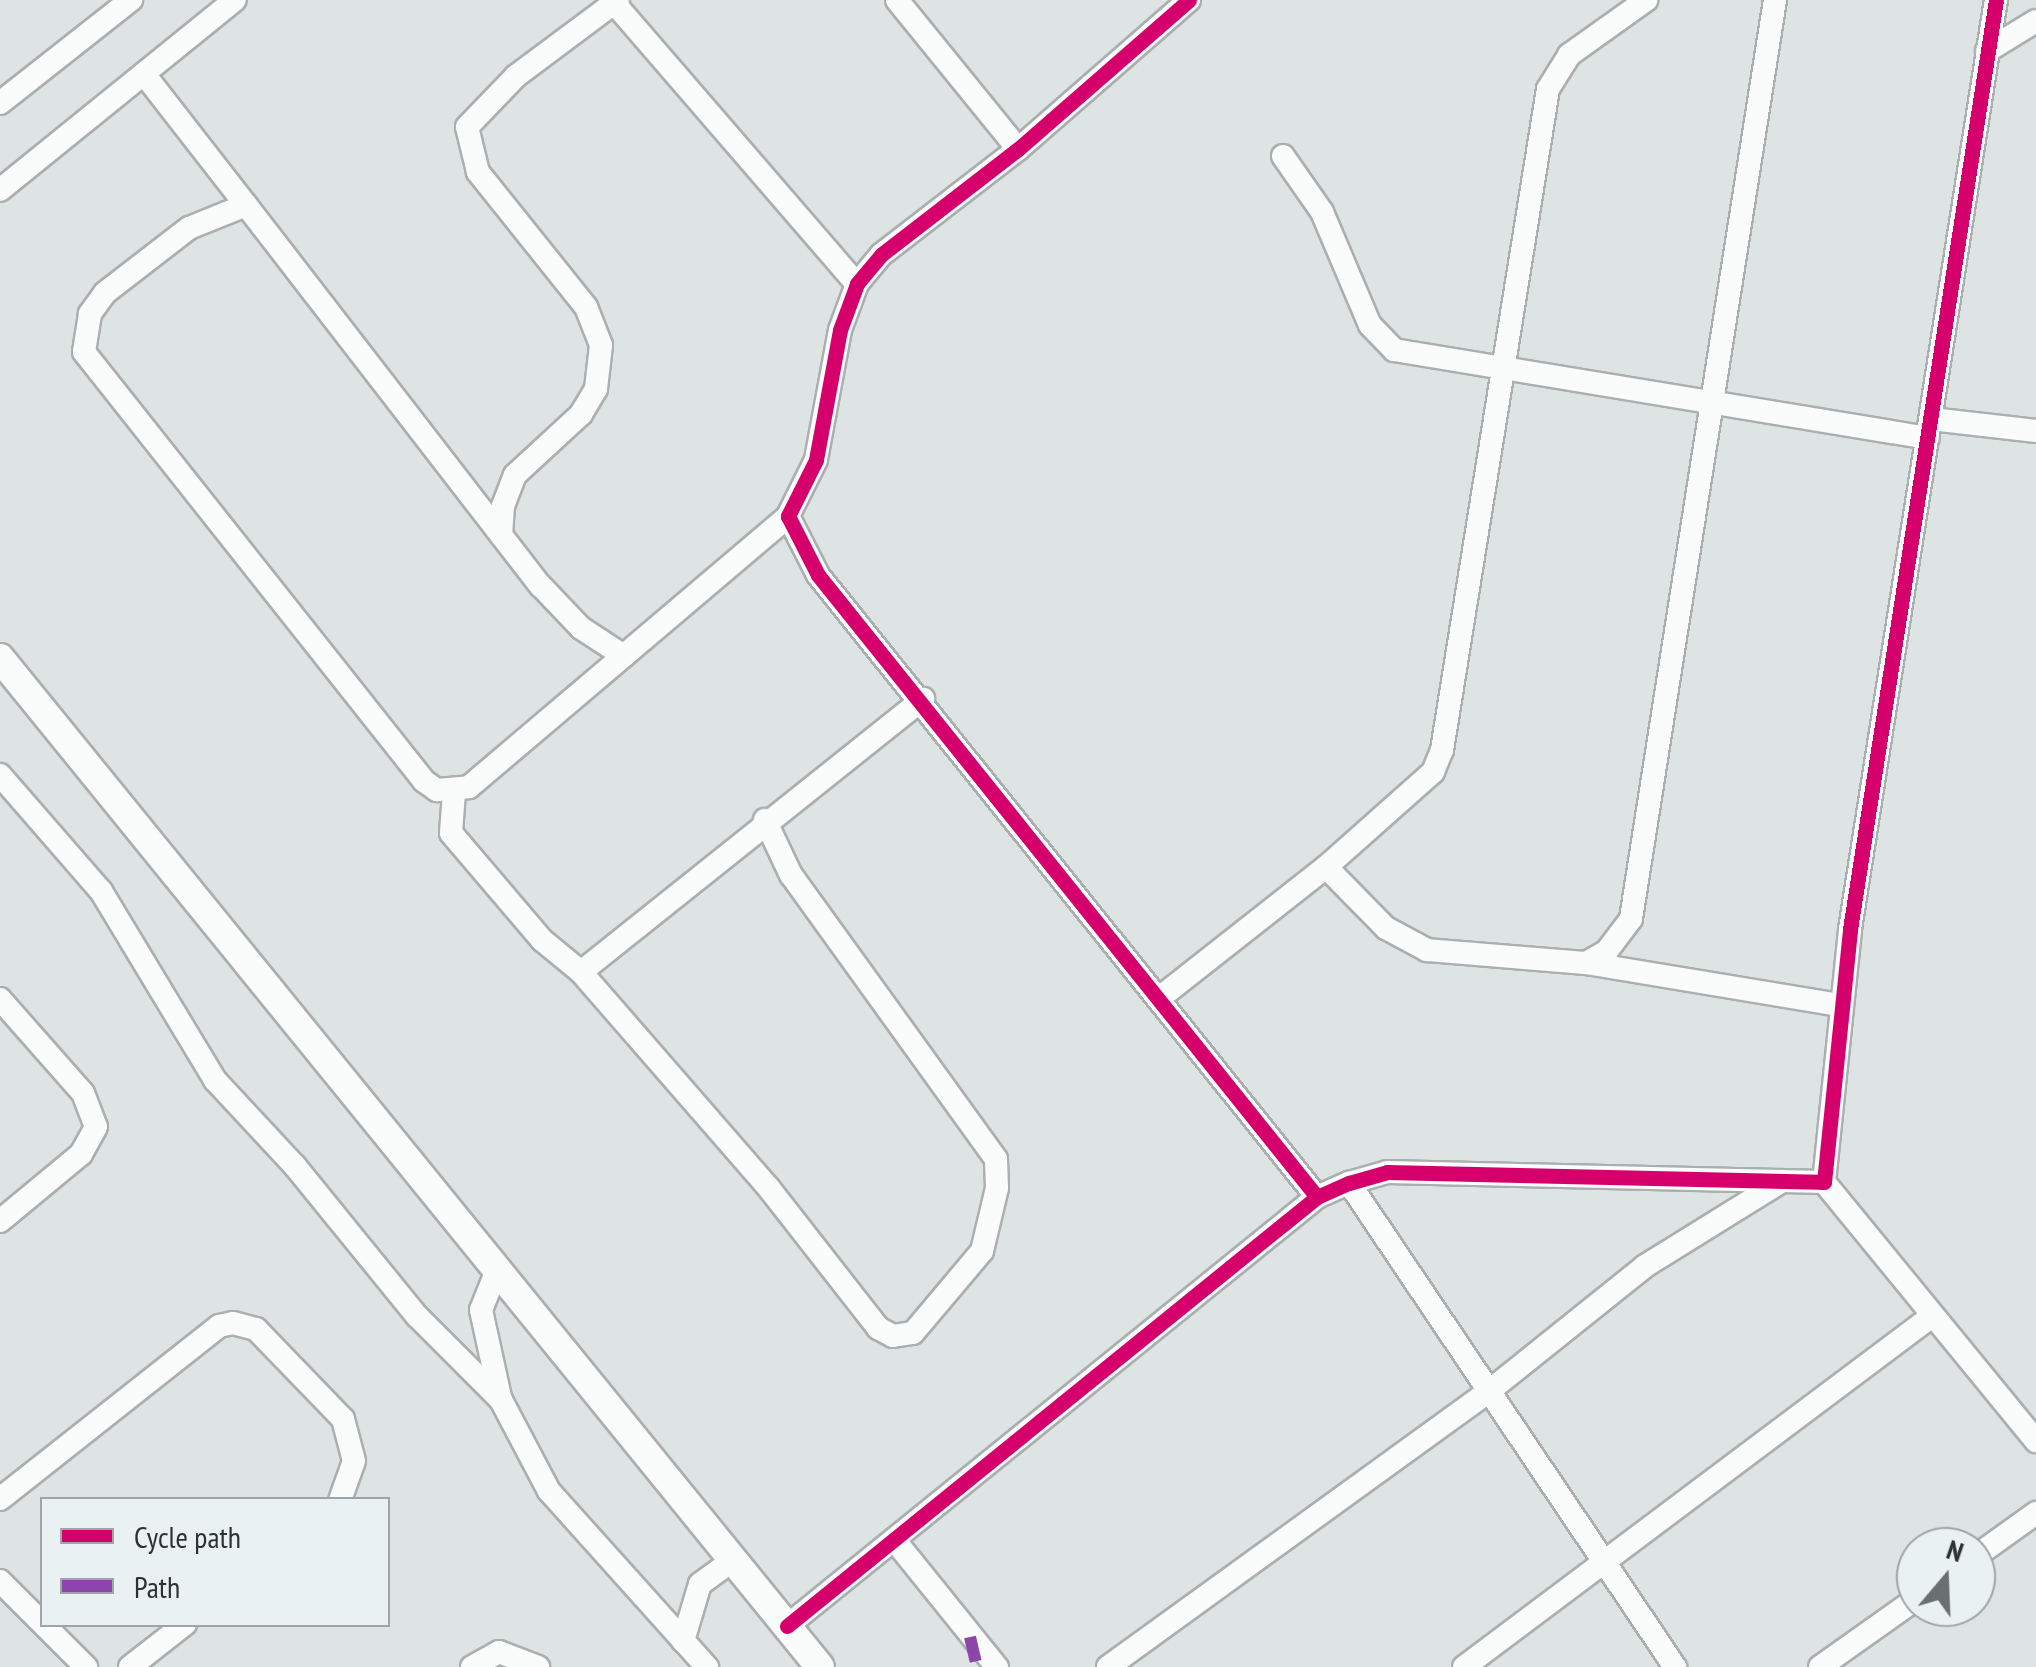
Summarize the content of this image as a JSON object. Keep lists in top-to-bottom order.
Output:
{
  "legend": ["Cycle path", "Path"],
  "north": "top"
}
